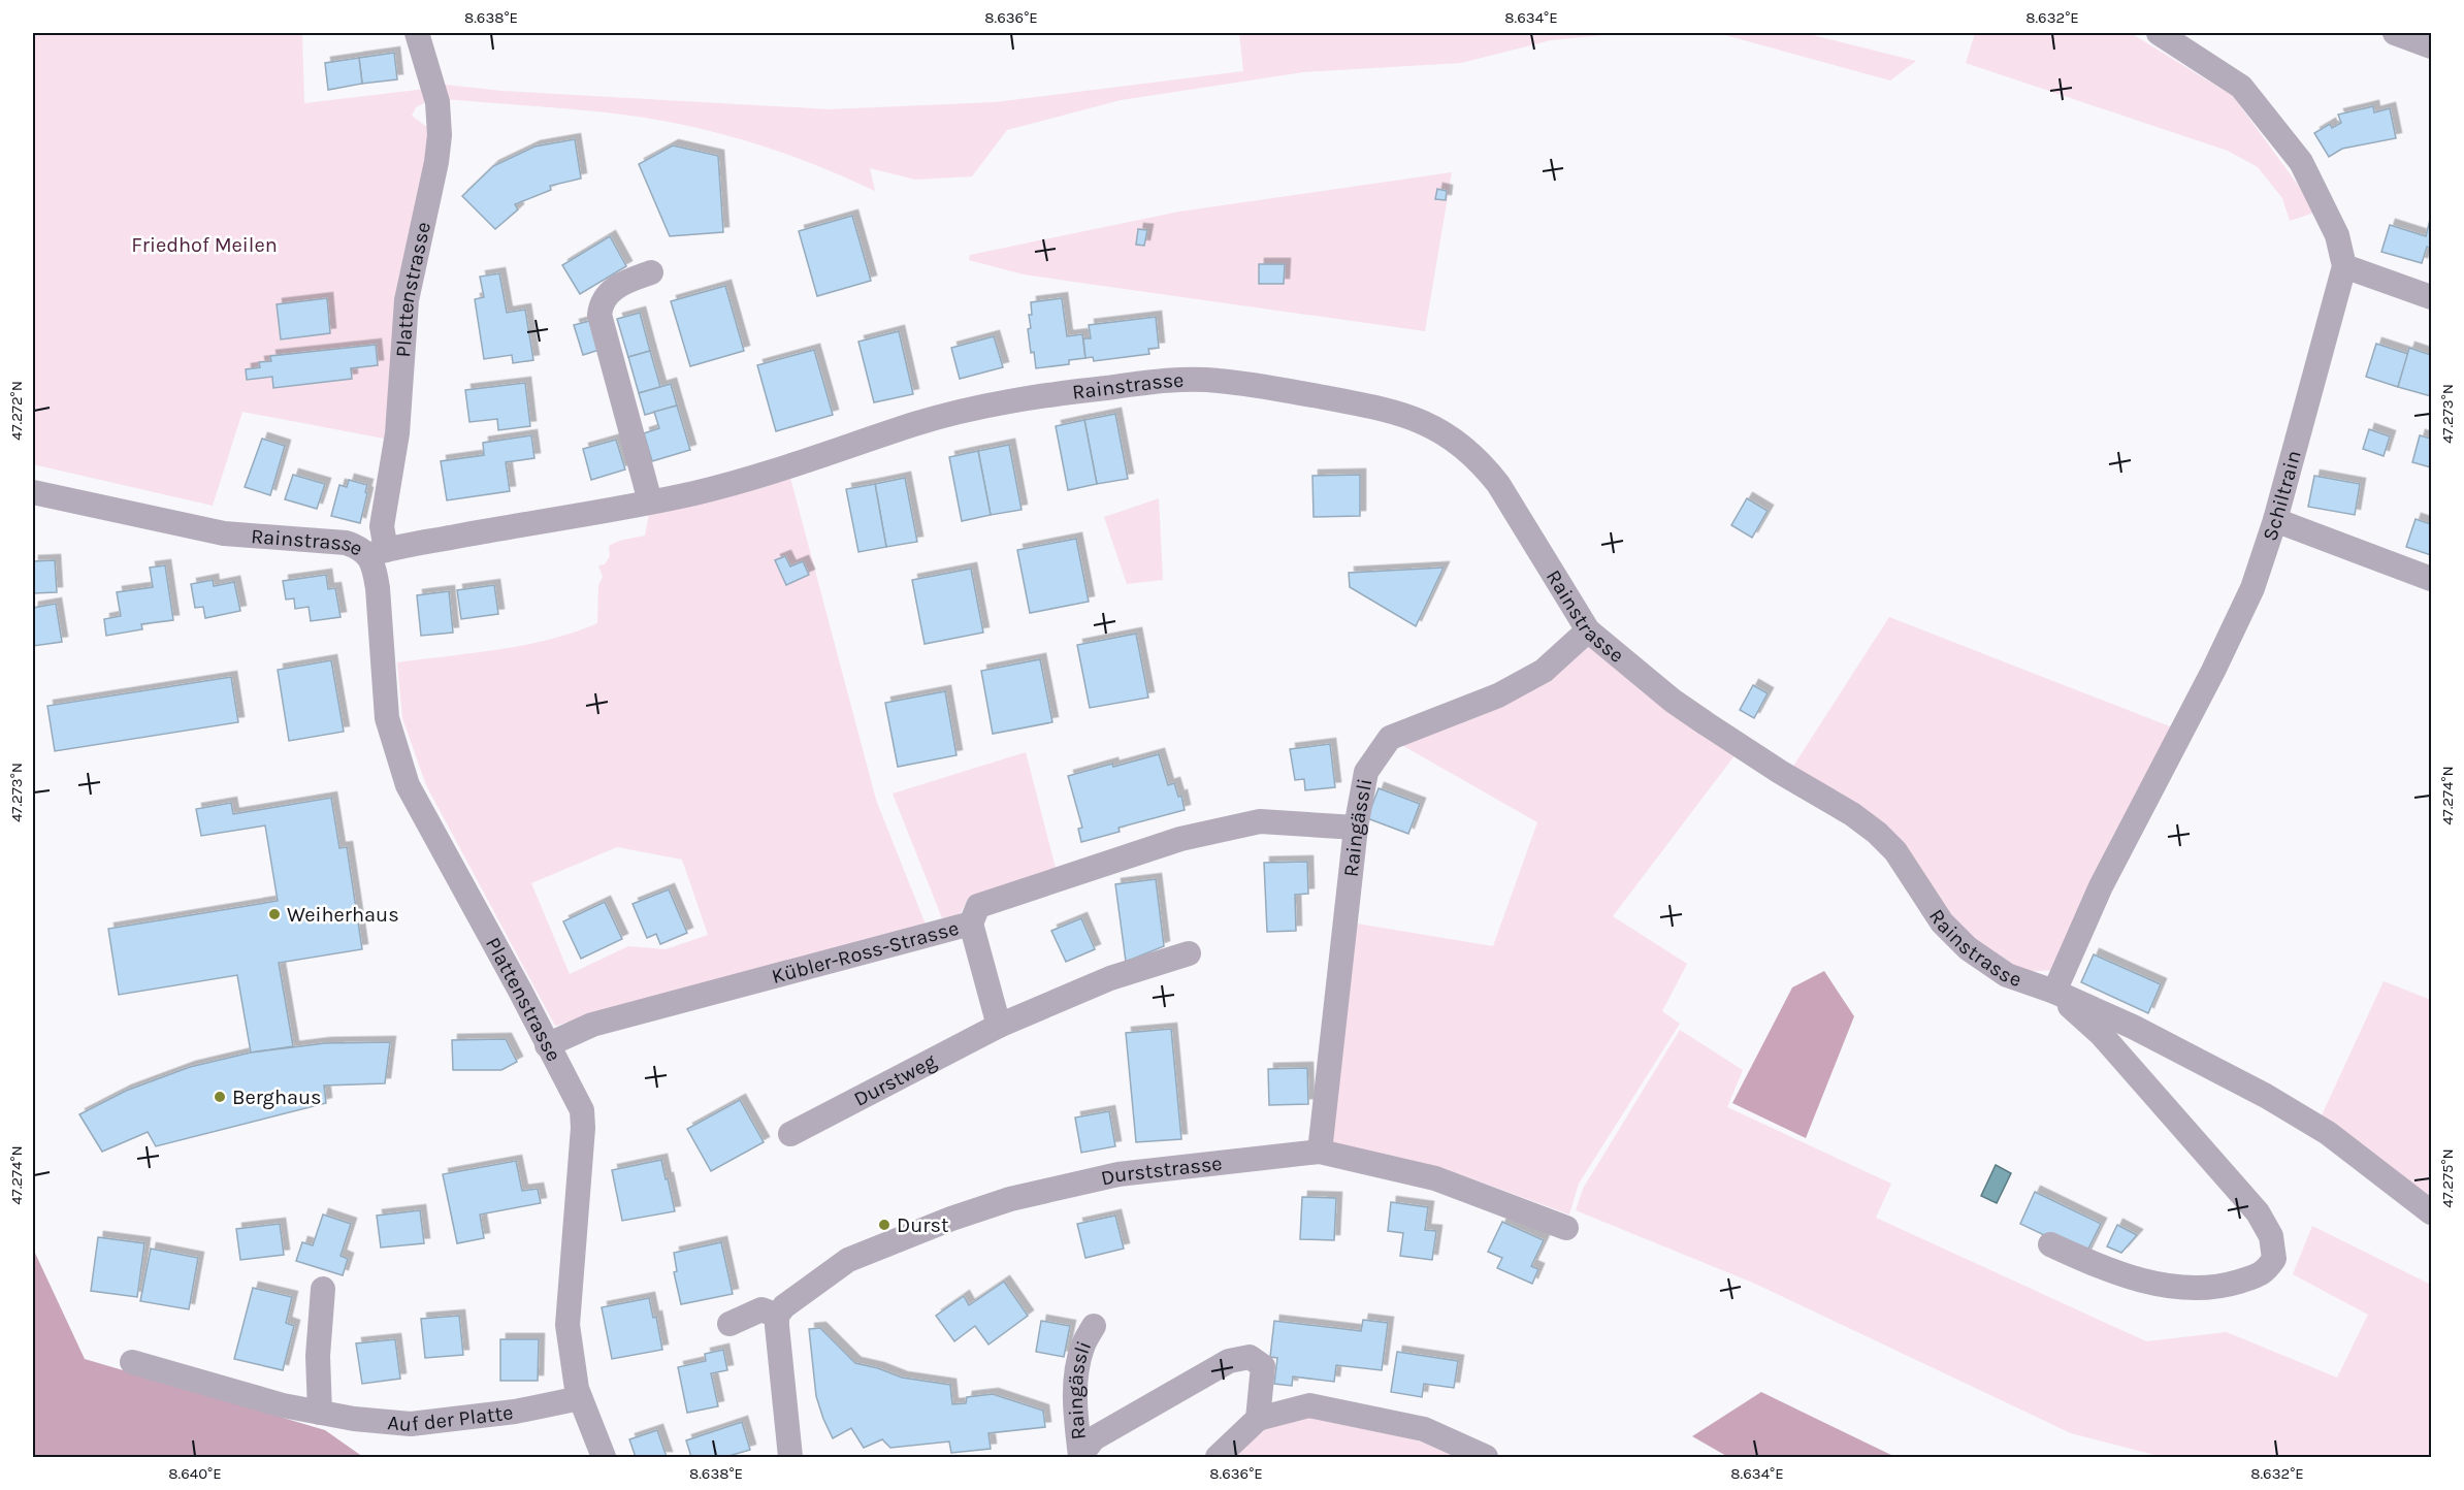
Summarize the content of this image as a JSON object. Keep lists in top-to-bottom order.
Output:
{
  "streets": {
    "street": [
      "Plattenstrasse",
      "Rainstrasse",
      "Schiltrain",
      "Raingässli",
      "Kübler-Ross-Strasse",
      "Durstweg",
      "Durststrasse",
      "Auf der Platte"
    ]
  },
  "crossings": [
    ["Plattenstrasse", "Rainstrasse"],
    ["Plattenstrasse", "Kübler-Ross-Strasse"],
    ["Plattenstrasse", "Auf der Platte"],
    ["Rainstrasse", "Schiltrain"],
    ["Rainstrasse", "Raingässli"],
    ["Raingässli", "Kübler-Ross-Strasse"],
    ["Raingässli", "Durststrasse"]
  ],
  "parks": ["Friedhof Meilen"],
  "places": ["Weiherhaus", "Berghaus", "Durst"],
  "coordinates": [
    "8.638°E",
    "8.636°E",
    "8.634°E",
    "8.632°E",
    "47.272°N",
    "47.273°N",
    "47.274°N",
    "47.275°N",
    "8.640°E"
  ]
}
